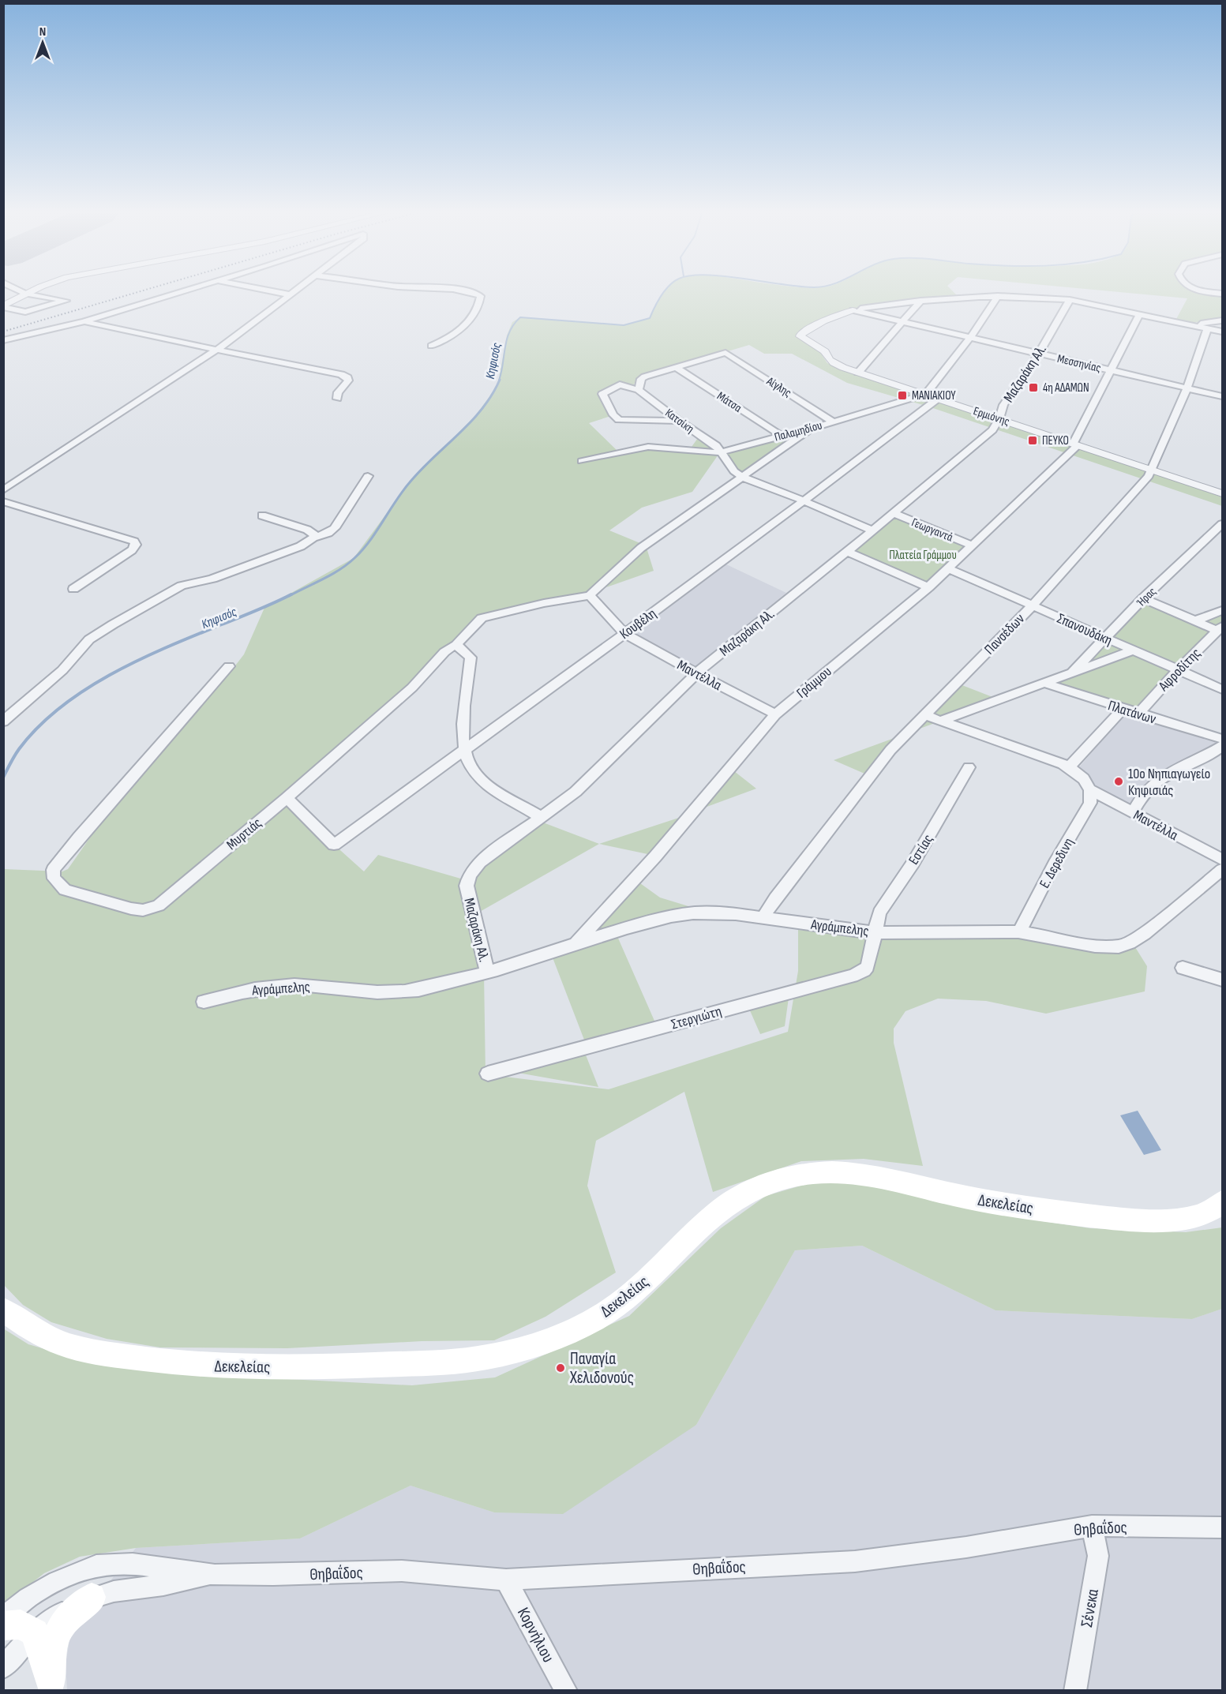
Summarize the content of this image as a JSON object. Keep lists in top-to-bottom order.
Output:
{
  "streets": {
    "main road": ["Δεκελείας"],
    "street": [
      "Μεσσηνίας",
      "Μαζαράκη Αλ.",
      "Αίγλης",
      "Μάτσα",
      "Ερμιόνης",
      "Κατσίκη",
      "Παλαμηδίου",
      "Γεωργαντά",
      "Ήρας",
      "Κουβέλη",
      "Σπανουδάκη",
      "Πανσέδων",
      "Αφροδίτης",
      "Μαντέλλα",
      "Γράμμου",
      "Πλατάνων",
      "Μυρτιάς",
      "Εστίας",
      "Ε. Δερεδινη",
      "Αγράμπελης",
      "Στεργιώτη",
      "Θηβαΐδος",
      "Σένεκα",
      "Κορνήλιου"
    ]
  },
  "crossings": [
    ["Μεσσηνίας", "Μαζαράκη Αλ."],
    ["Μεσσηνίας", "Ερμιόνης"],
    ["Μεσσηνίας", "Πανσέδων"],
    ["Μεσσηνίας", "Γράμμου"],
    ["Μαζαράκη Αλ.", "Ερμιόνης"],
    ["Μαζαράκη Αλ.", "Γεωργαντά"],
    ["Μαζαράκη Αλ.", "Μαντέλλα"],
    ["Μαζαράκη Αλ.", "Αγράμπελης"],
    ["Αίγλης", "Μάτσα"],
    ["Αίγλης", "Παλαμηδίου"],
    ["Μάτσα", "Παλαμηδίου"],
    ["Ερμιόνης", "Παλαμηδίου"],
    ["Ερμιόνης", "Κουβέλη"],
    ["Ερμιόνης", "Πανσέδων"],
    ["Ερμιόνης", "Γράμμου"],
    ["Κατσίκη", "Παλαμηδίου"],
    ["Γεωργαντά", "Γράμμου"],
    ["Ήρας", "Σπανουδάκη"],
    ["Ήρας", "Πλατάνων"],
    ["Κουβέλη", "Μαντέλλα"],
    ["Κουβέλη", "Μυρτιάς"],
    ["Σπανουδάκη", "Πανσέδων"],
    ["Σπανουδάκη", "Αφροδίτης"],
    ["Σπανουδάκη", "Γράμμου"],
    ["Πανσέδων", "Αγράμπελης"],
    ["Αφροδίτης", "Πλατάνων"],
    ["Μαντέλλα", "Γράμμου"],
    ["Μαντέλλα", "Μυρτιάς"],
    ["Μαντέλλα", "Ε. Δερεδινη"],
    ["Γράμμου", "Αγράμπελης"],
    ["Εστίας", "Αγράμπελης"],
    ["Εστίας", "Στεργιώτη"],
    ["Ε. Δερεδινη", "Αγράμπελης"],
    ["Αγράμπελης", "Στεργιώτη"],
    ["Θηβαΐδος", "Σένεκα"],
    ["Θηβαΐδος", "Κορνήλιου"]
  ],
  "water": ["Κηφισός"],
  "parks": ["Πλατεία Γράμμου"],
  "places": {
    "transit": ["4η ΑΔΑΜΩΝ", "ΜΑΝΙΑΚΙΟΥ", "ΠΕΥΚΟ"],
    "other": ["10ο Νηπιαγωγείο Κηφισιάς", "Παναγία Χελιδονούς"]
  },
  "north": "top"
}
